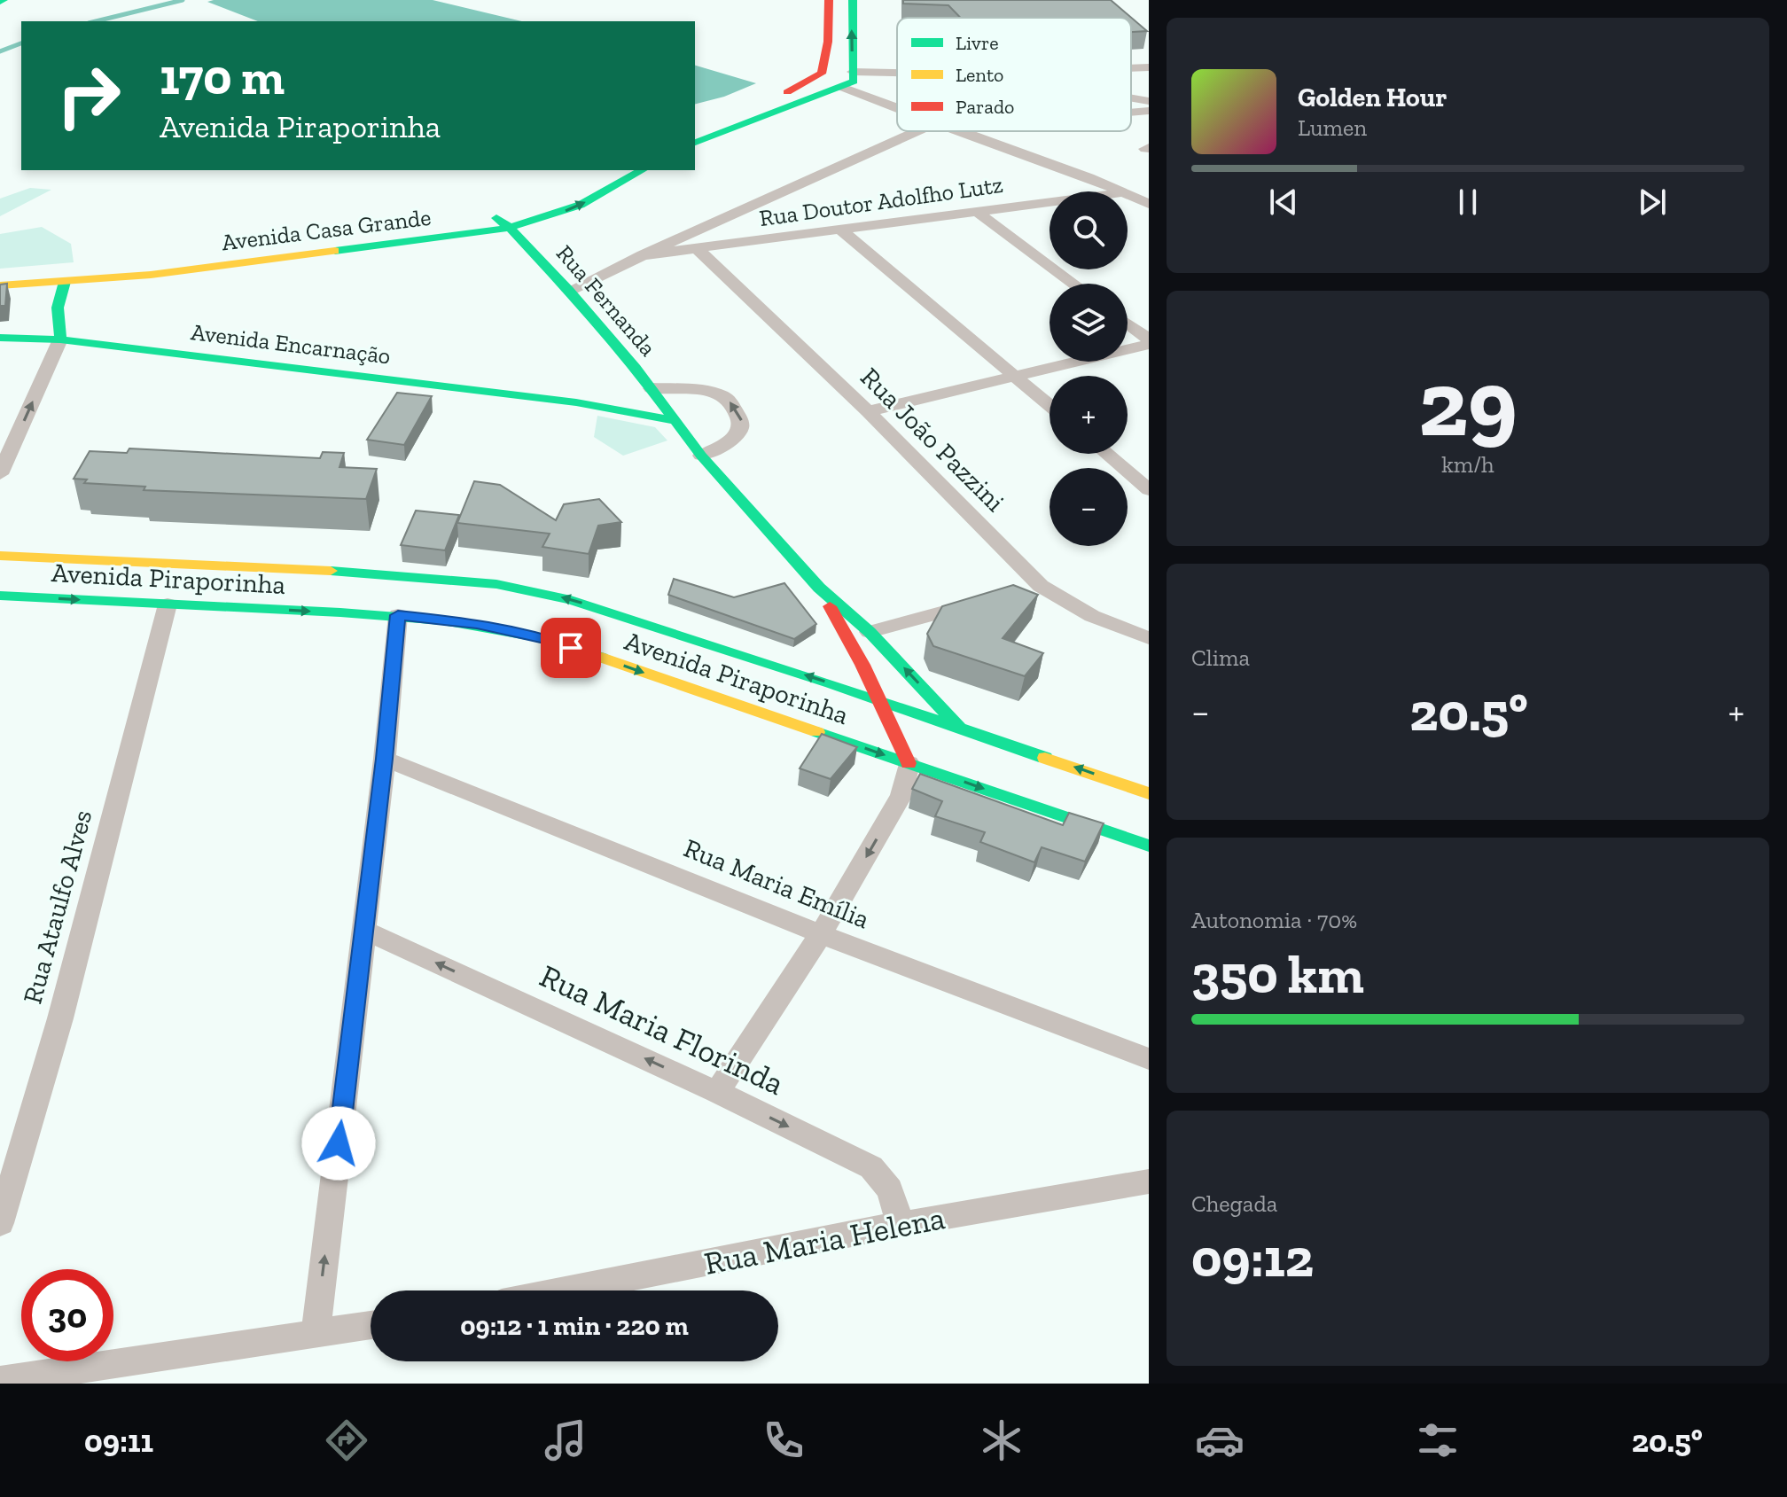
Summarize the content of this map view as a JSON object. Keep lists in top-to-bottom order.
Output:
{
  "streets": {
    "main road": [
      "Avenida Casa Grande",
      "Rua Fernanda",
      "Avenida Encarnação",
      "Avenida Piraporinha"
    ],
    "street": [
      "Rua Doutor Adolfho Lutz",
      "Rua João Pazzini",
      "Rua Maria Emília",
      "Rua Ataulfo Alves",
      "Rua Maria Florinda",
      "Rua Maria Helena"
    ]
  },
  "crossings": [
    ["Rua Doutor Adolfho Lutz", "Rua João Pazzini"],
    ["Avenida Casa Grande", "Rua Fernanda"],
    ["Rua Fernanda", "Avenida Encarnação"],
    ["Avenida Piraporinha", "Rua Ataulfo Alves"],
    ["Rua Maria Florinda", "Rua Maria Helena"]
  ],
  "legend": ["Livre", "Lento", "Parado"],
  "page": {
    "turn": ["170 m", "Avenida Piraporinha"],
    "song": ["Golden Hour", "Lumen"],
    "map_buttons": ["+", "−"],
    "tile": [
      ["29", "km/h"],
      "Clima",
      ["Autonomia · 70%", "350 km"],
      ["Chegada", "09:12"]
    ],
    "heat": ["−", "20.5°", "+"],
    "limit": "30",
    "trip": "09:12 · 1 min · 220 m",
    "tabs": ["09:11", "20.5°"]
  }
}
